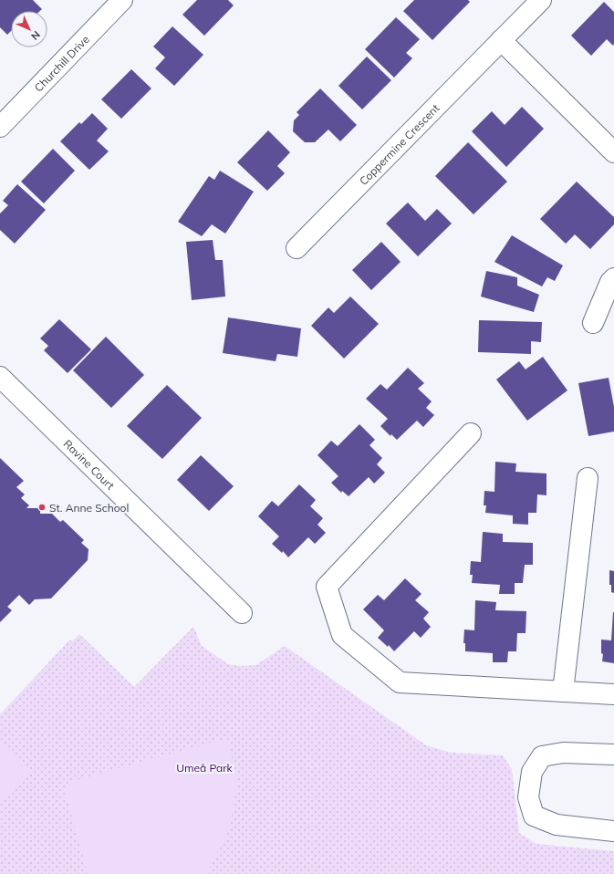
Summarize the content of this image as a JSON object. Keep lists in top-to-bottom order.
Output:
{
  "streets": {
    "street": ["Churchill Drive", "Coppermine Crescent", "Ravine Court"]
  },
  "parks": ["Umeå Park"],
  "places": ["St. Anne School"],
  "north": "bottom right"
}
